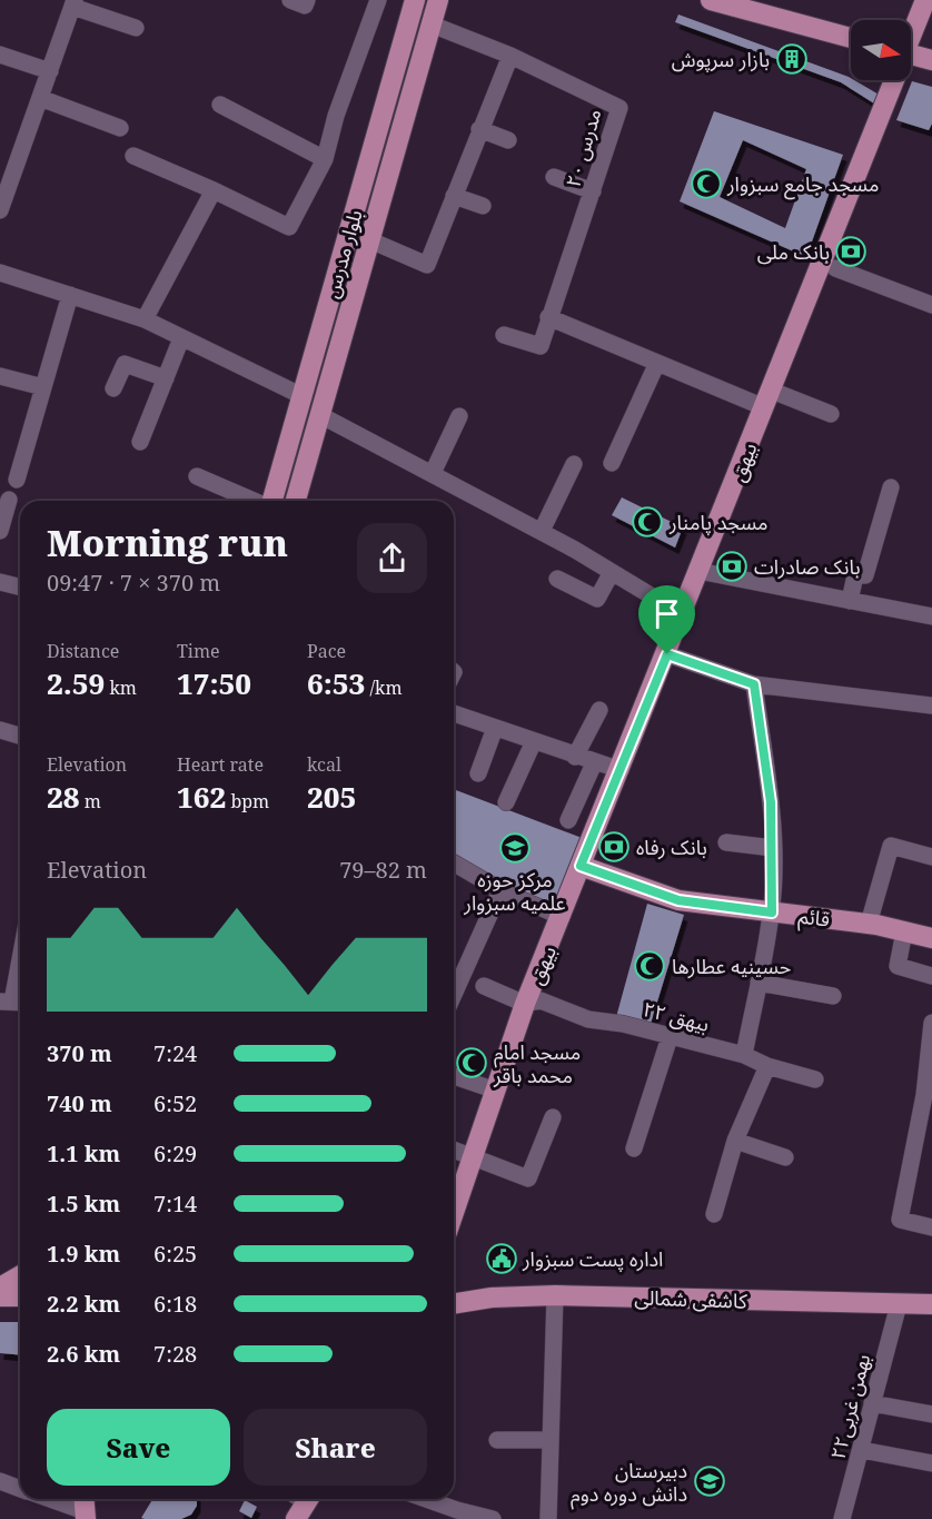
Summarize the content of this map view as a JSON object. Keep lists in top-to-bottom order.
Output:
{
  "streets": {
    "main road": [
      "بلوار مدرس",
      "بیهق",
      "قائم",
      "کاشفی شمالی"
    ],
    "street": ["مدرس ۲۰", "بیهق ۲۲", "۲۲بهمن غربی"]
  },
  "crossings": [
    ["مدرس ۲۰", "بلوار مدرس"],
    ["بیهق", "قائم"],
    ["بیهق", "بیهق ۲۲"],
    ["کاشفی شمالی", "۲۲بهمن غربی"]
  ],
  "places": {
    "building": ["بازار سرپوش"],
    "mosque": [
      "مسجد جامع سبزوار",
      "مسجد پامنار",
      "حسینیه عطارها",
      "مسجد امام محمد باقر"
    ],
    "bank": ["بانک ملی", "بانک صادرات", "بانک رفاه"],
    "school or university": ["مرکز حوزه علمیه سبزوار", "دبیرستان دانش دوره دوم"],
    "public building": ["اداره پست سبزوار"]
  },
  "north": "right",
  "page": {
    "heading": ["Morning run", "09:47 · 7 × 370 m"],
    "stats": [
      ["Distance", "2.59 km"],
      ["Time", "17:50"],
      ["Pace", "6:53 /km"],
      ["Elevation", "28 m"],
      ["Heart rate", "162 bpm"],
      ["kcal", "205"]
    ],
    "chart": ["Elevation", "79–82 m"],
    "list": [
      {
        "name": "370 m",
        "note": "7:24"
      },
      {
        "name": "740 m",
        "note": "6:52"
      },
      {
        "name": "1.1 km",
        "note": "6:29"
      },
      {
        "name": "1.5 km",
        "note": "7:14"
      },
      {
        "name": "1.9 km",
        "note": "6:25"
      },
      {
        "name": "2.2 km",
        "note": "6:18"
      },
      {
        "name": "2.6 km",
        "note": "7:28"
      }
    ],
    "buttons": ["Save", "Share"]
  }
}
